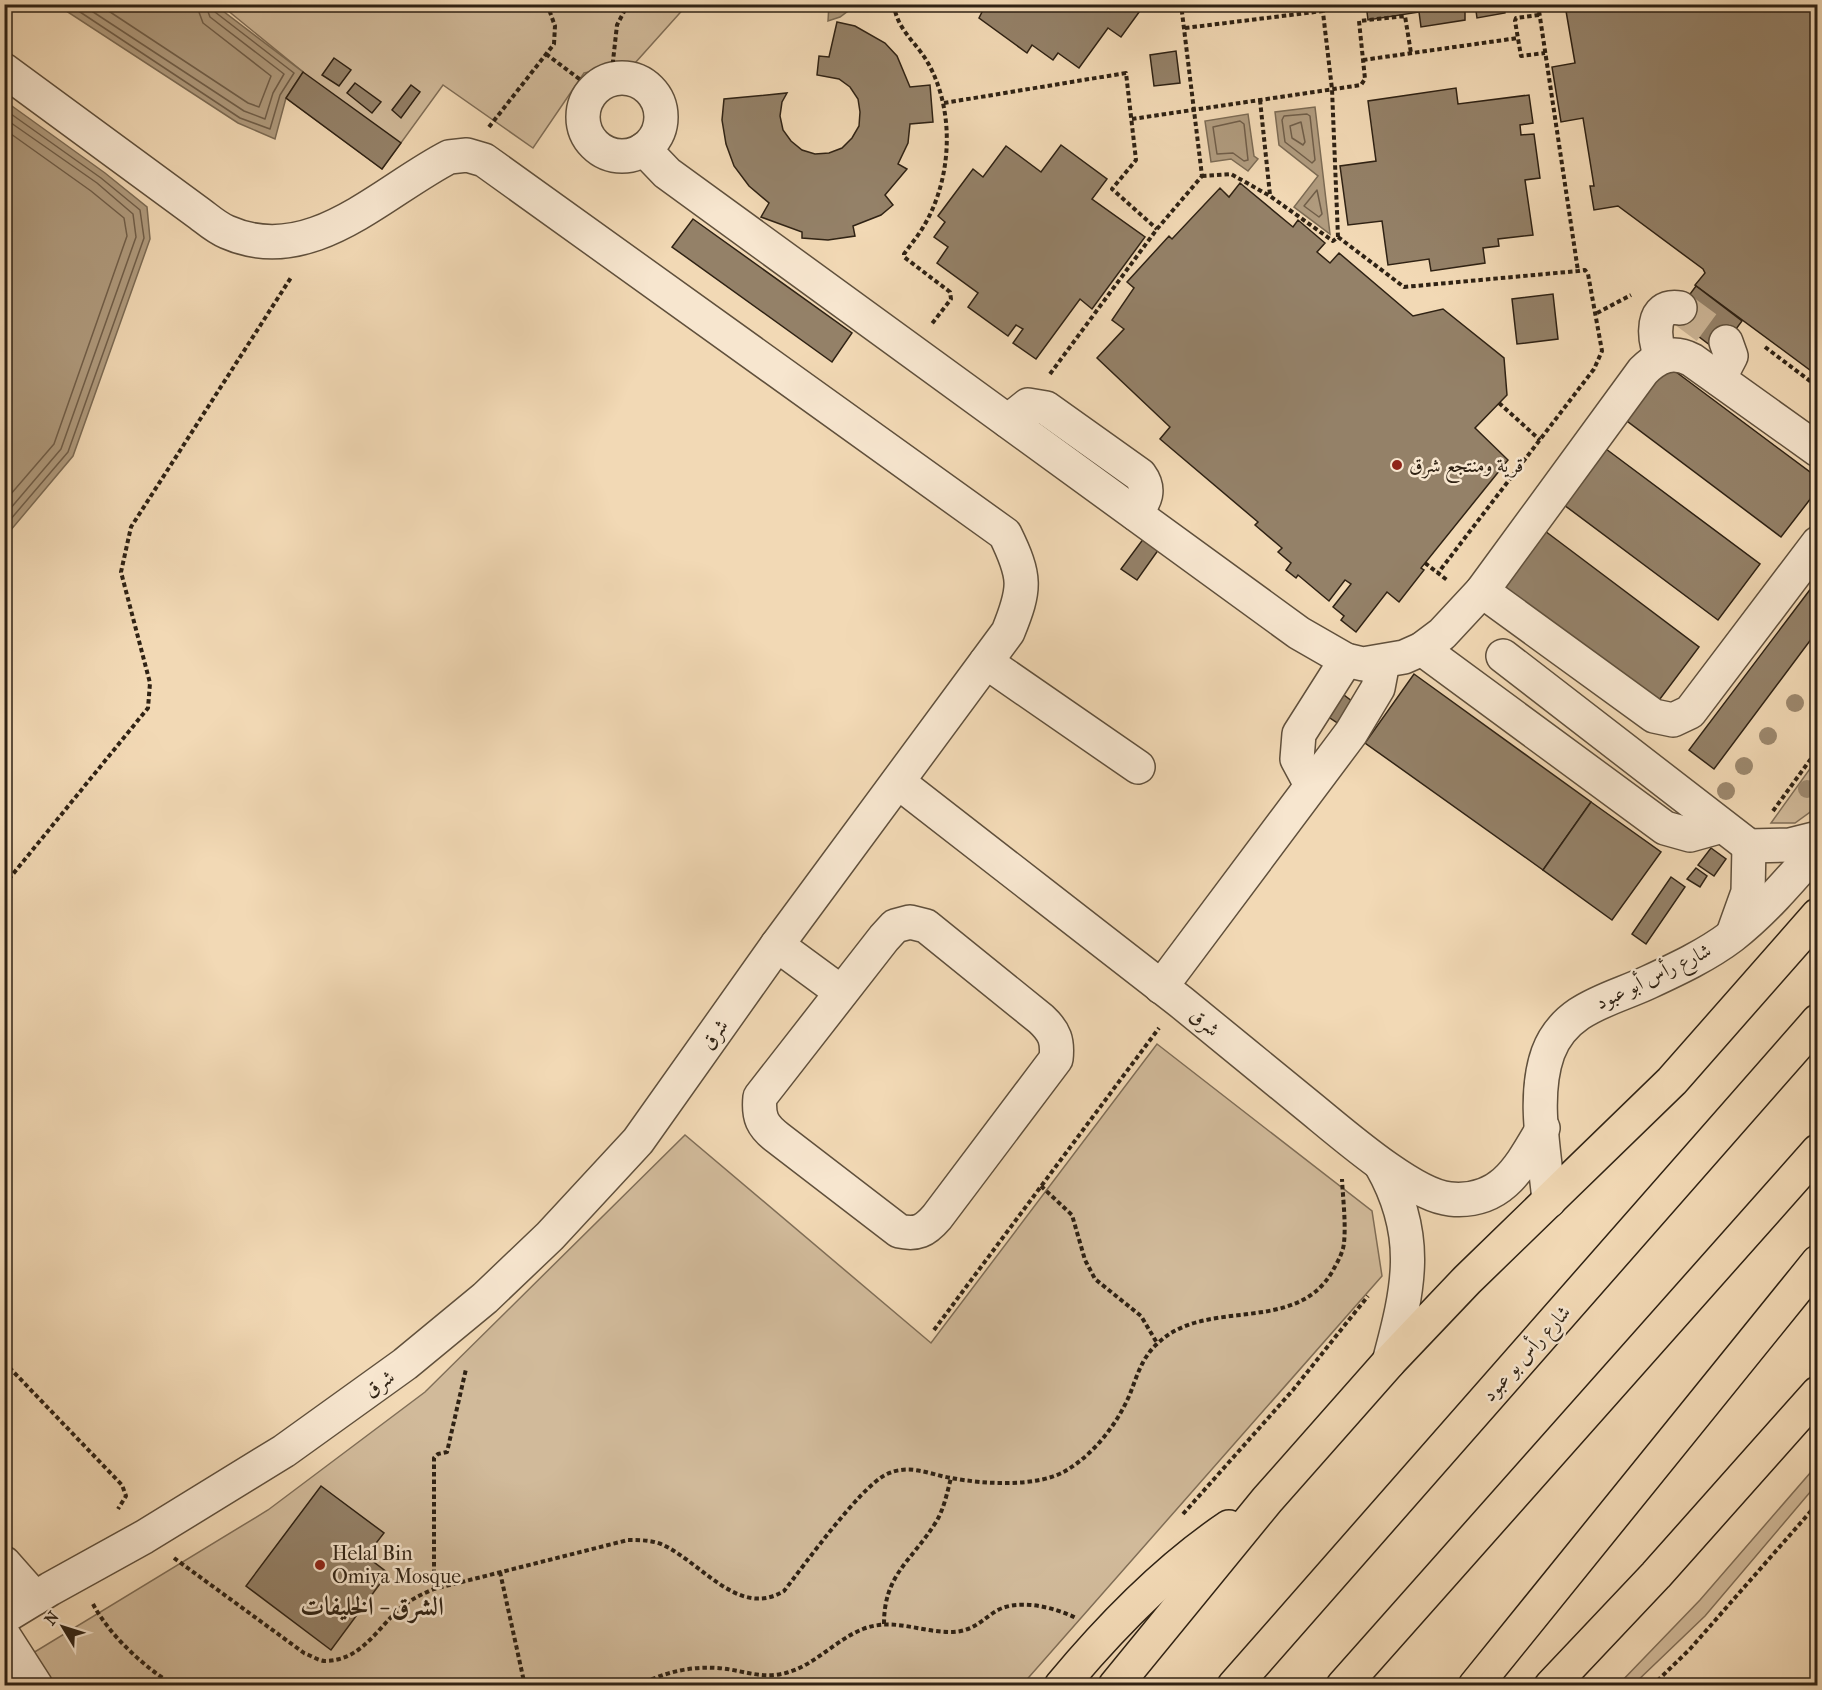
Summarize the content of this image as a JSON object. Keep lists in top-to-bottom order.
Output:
{
  "streets": {
    "highway": ["شارع رأس بو عبود"],
    "street": ["شارع رأس أبو عبود", "شرق"]
  },
  "crossings": [
    ["شارع رأس أبو عبود", "شرق"]
  ],
  "districts": ["الشرق - الخليفات"],
  "places": ["قرية ومنتجع شرق", "Helal Bin Omiya Mosque"],
  "north": "top left"
}
